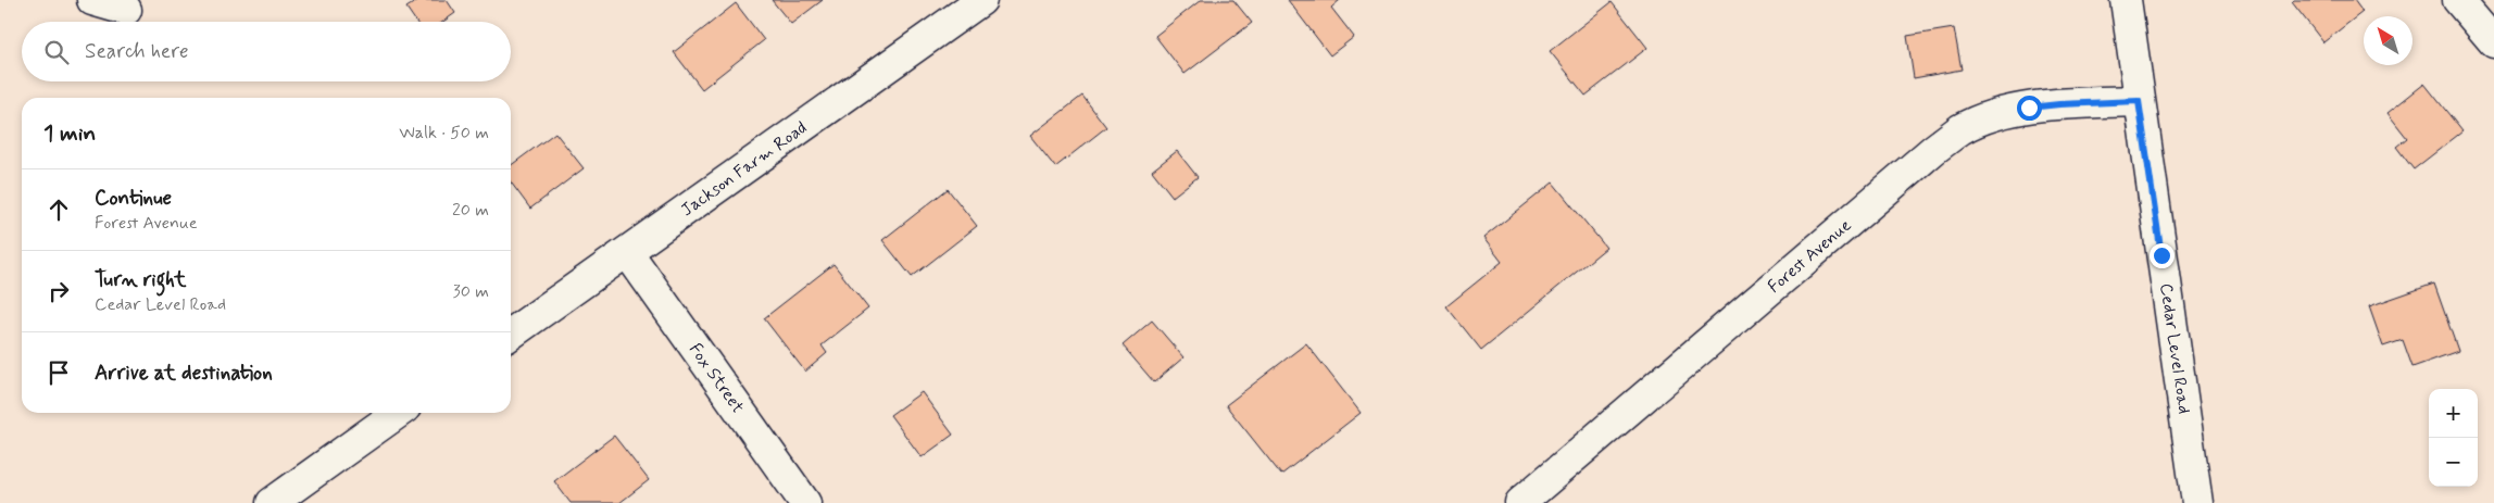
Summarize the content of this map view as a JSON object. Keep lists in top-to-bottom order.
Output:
{
  "streets": {
    "street": [
      "Jackson Farm Road",
      "Forest Avenue",
      "Cedar Level Road",
      "Fox Street"
    ]
  },
  "crossings": [
    ["Jackson Farm Road", "Fox Street"],
    ["Forest Avenue", "Cedar Level Road"]
  ],
  "north": "top left",
  "page": {
    "search": "Search here",
    "heading": ["1 min", "Walk · 50 m"],
    "list": [
      ["Continue", "Forest Avenue", "20 m"],
      ["Turn right", "Cedar Level Road", "30 m"],
      "Arrive at destination"
    ],
    "map_buttons": ["+", "−"]
  }
}
